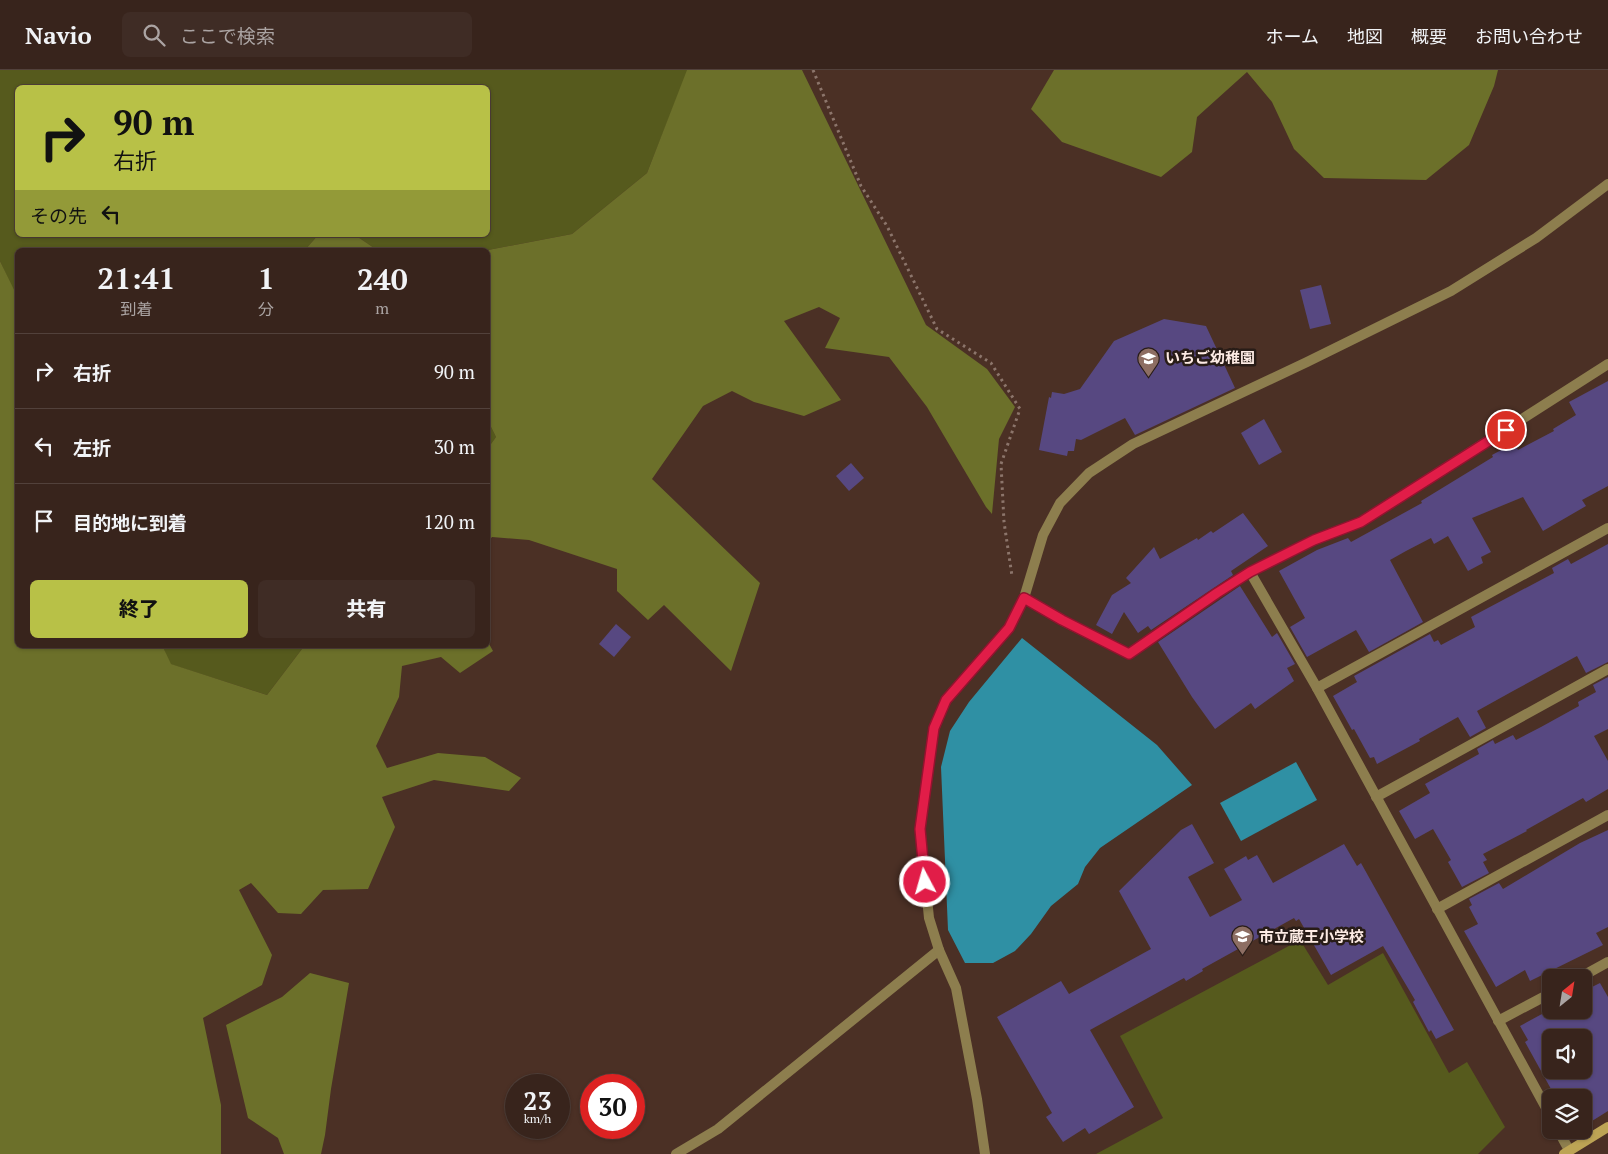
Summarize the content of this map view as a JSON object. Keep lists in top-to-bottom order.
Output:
{
  "places": {
    "school or university": ["いちご幼稚園", "市立蔵王小学校"]
  },
  "north": "top right",
  "page": {
    "header": "Navio",
    "search": "ここで検索",
    "nav": [
      "ホーム",
      "地図",
      "概要",
      "お問い合わせ"
    ],
    "turn": ["90 m", "右折"],
    "then": "その先",
    "eta": [
      "21:41",
      "到着",
      "1",
      "分",
      "240",
      "m"
    ],
    "list": [
      {
        "name": "右折",
        "value": "90 m"
      },
      {
        "name": "左折",
        "value": "30 m"
      },
      {
        "name": "目的地に到着",
        "value": "120 m"
      }
    ],
    "buttons": ["終了", "共有"],
    "speed": "23 km/h",
    "limit": "30"
  }
}
